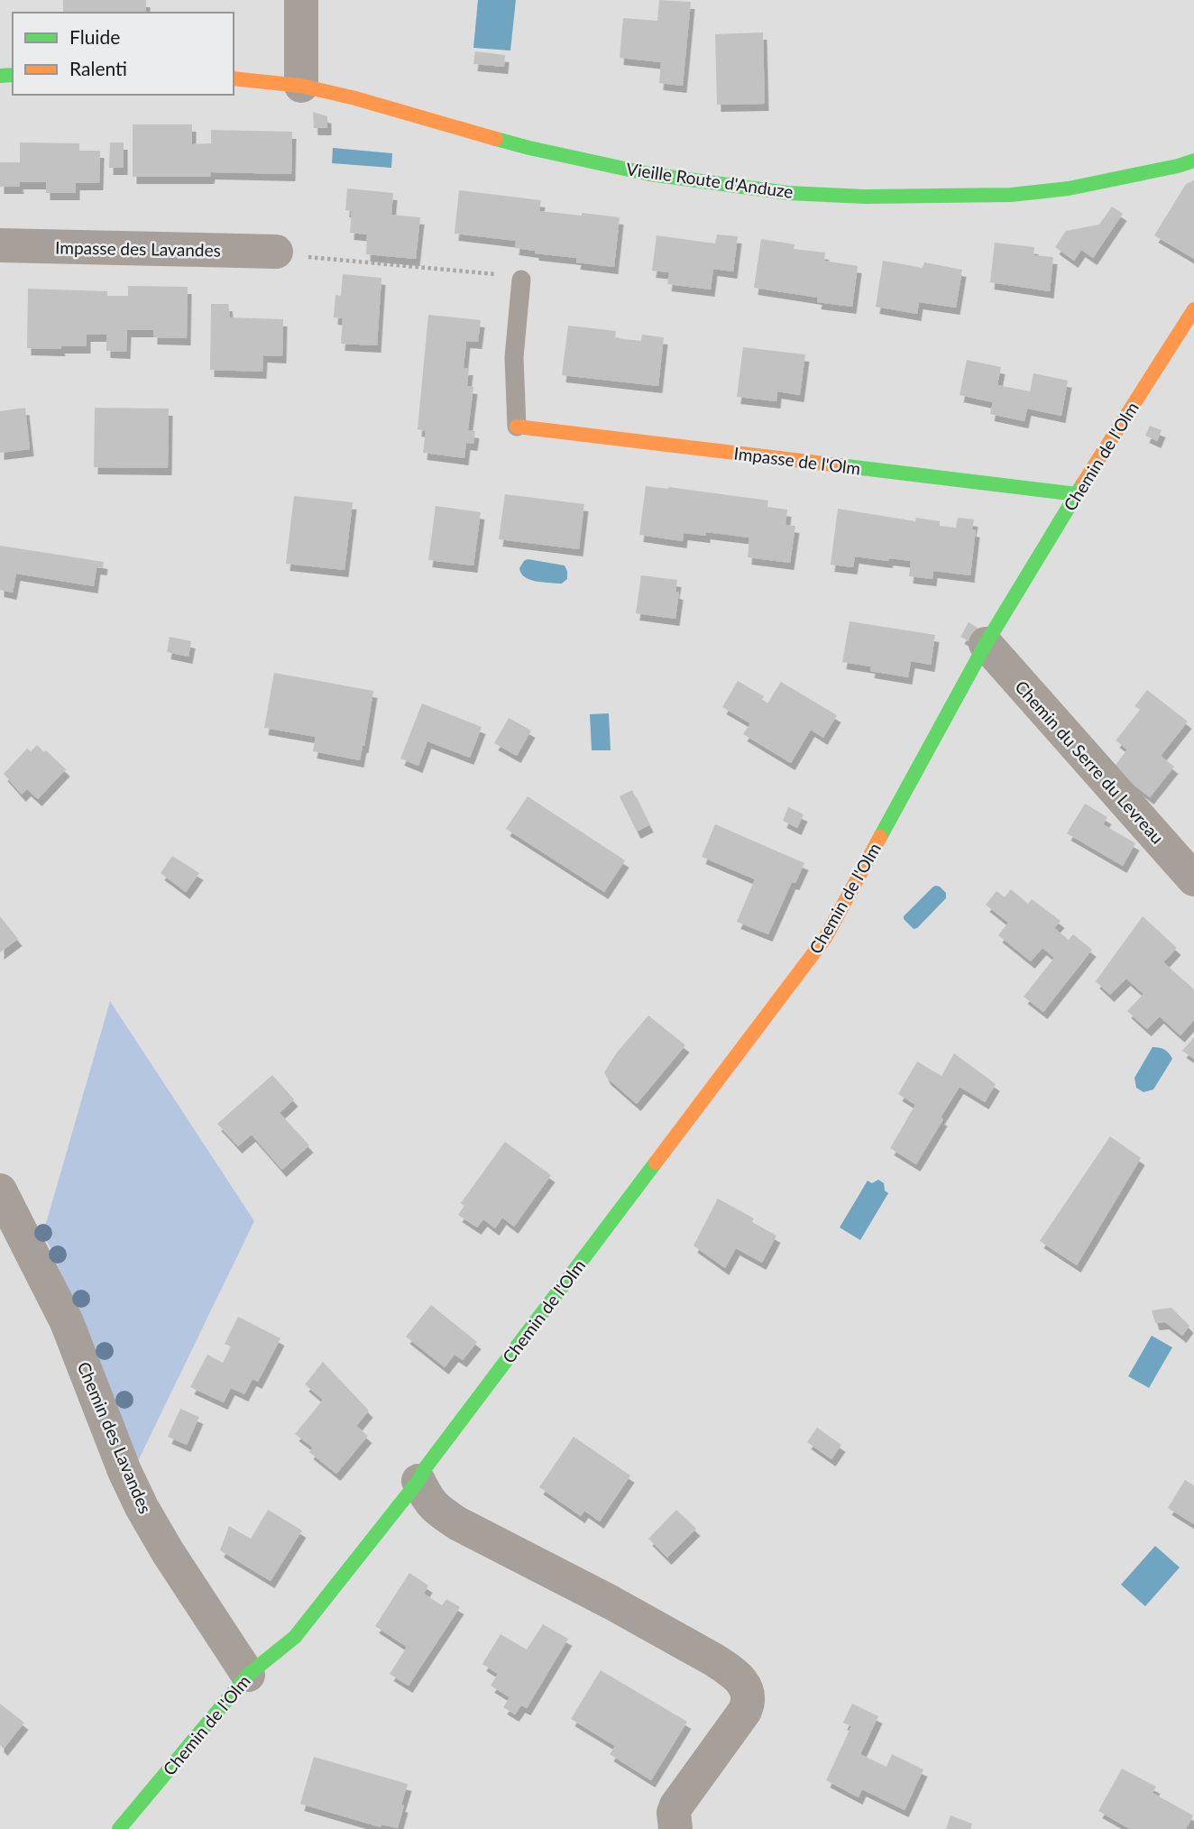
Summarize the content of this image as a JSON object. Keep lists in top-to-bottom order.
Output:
{
  "streets": {
    "street": [
      "Vieille Route d'Anduze",
      "Impasse des Lavandes",
      "Chemin de l'Olm",
      "Impasse de l'Olm",
      "Chemin du Serre du Levreau",
      "Chemin des Lavandes"
    ]
  },
  "crossings": [
    ["Chemin de l'Olm", "Impasse de l'Olm"],
    ["Chemin de l'Olm", "Chemin du Serre du Levreau"],
    ["Chemin de l'Olm", "Chemin des Lavandes"]
  ],
  "legend": ["Fluide", "Ralenti"]
}
